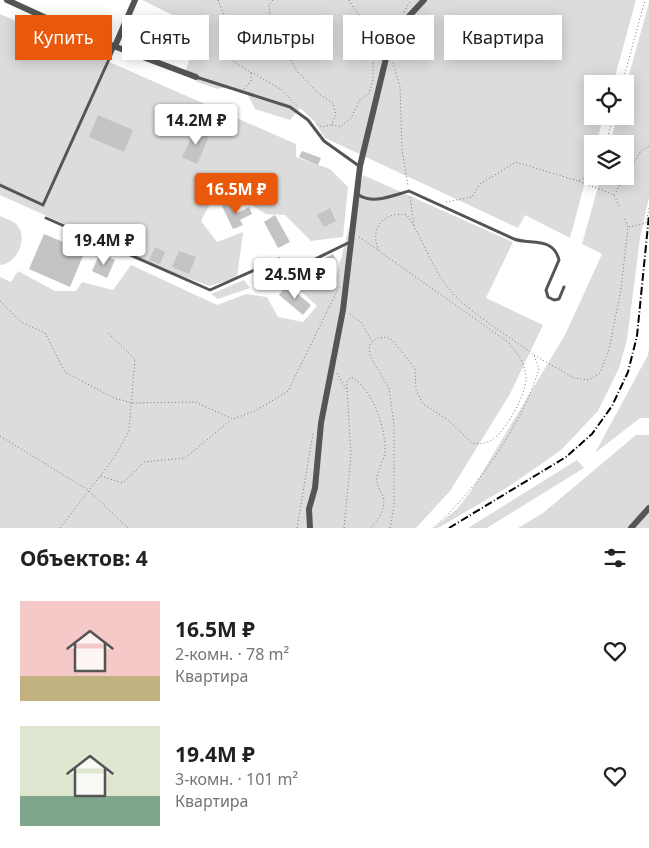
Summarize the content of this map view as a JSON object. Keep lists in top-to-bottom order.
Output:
{
  "page": {
    "chip": [
      "Купить",
      "Снять",
      "Фильтры",
      "Новое",
      "Квартира"
    ],
    "price": [
      "14.2M ₽",
      "16.5M ₽",
      "19.4M ₽",
      "24.5M ₽"
    ],
    "heading": "Объектов: 4",
    "list": [
      {
        "name": "16.5M ₽",
        "note": "2-комн. · 78 m² · Квартира"
      },
      {
        "name": "19.4M ₽",
        "note": "3-комн. · 101 m² · Квартира"
      }
    ]
  }
}
